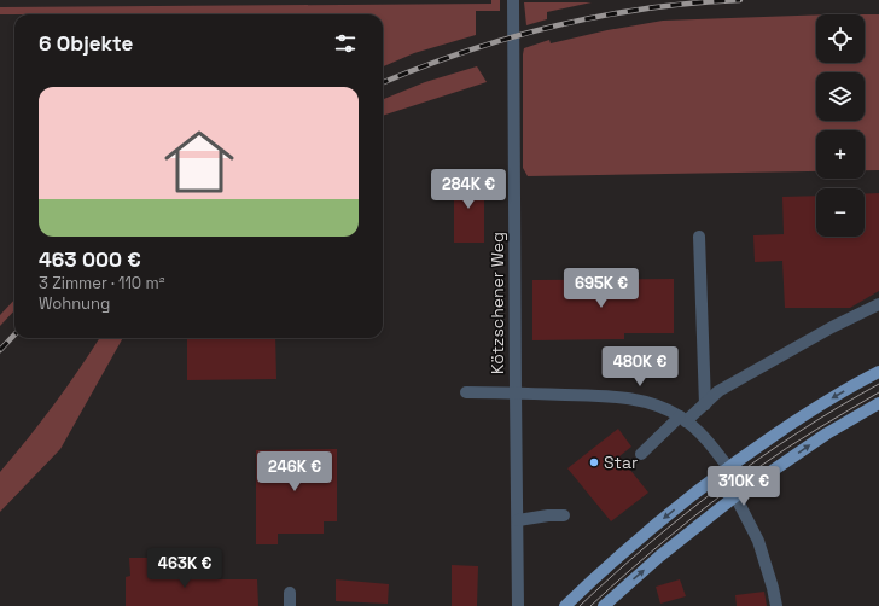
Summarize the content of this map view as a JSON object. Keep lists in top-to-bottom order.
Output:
{
  "streets": {
    "street": ["Kötzschener Weg"]
  },
  "places": ["Star"],
  "page": {
    "map_buttons": ["+", "−"],
    "heading": "6 Objekte",
    "list": [
      {
        "name": "463 000 €",
        "note": "3 Zimmer · 110 m² · Wohnung"
      }
    ],
    "price": [
      "284K €",
      "695K €",
      "480K €",
      "246K €",
      "310K €",
      "463K €"
    ]
  }
}
